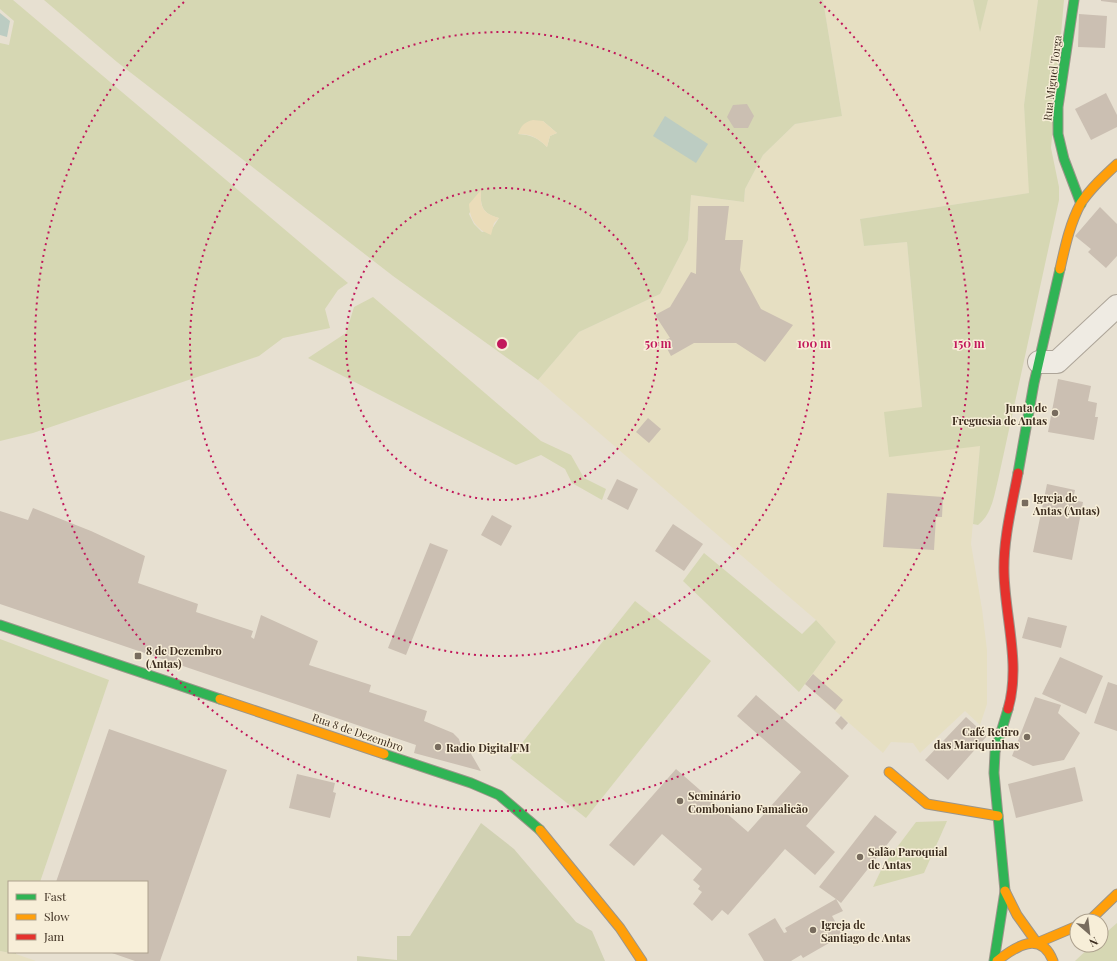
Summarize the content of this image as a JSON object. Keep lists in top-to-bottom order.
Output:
{
  "streets": {
    "street": ["Rua Miguel Torga", "Rua 8 de Dezembro"]
  },
  "places": {
    "other": [
      "Junta de Freguesia de Antas",
      "Café Retiro das Mariquinhas",
      "Radio DigitalFM",
      "Seminário Comboniano Famalicão",
      "Salão Paroquial de Antas",
      "Igreja de Santiago de Antas"
    ],
    "transit": ["Igreja de Antas (Antas)", "8 de Dezembro (Antas)"]
  },
  "legend": ["Fast", "Slow", "Jam"],
  "north": "bottom right",
  "rings": ["50 m", "100 m", "150 m"]
}
